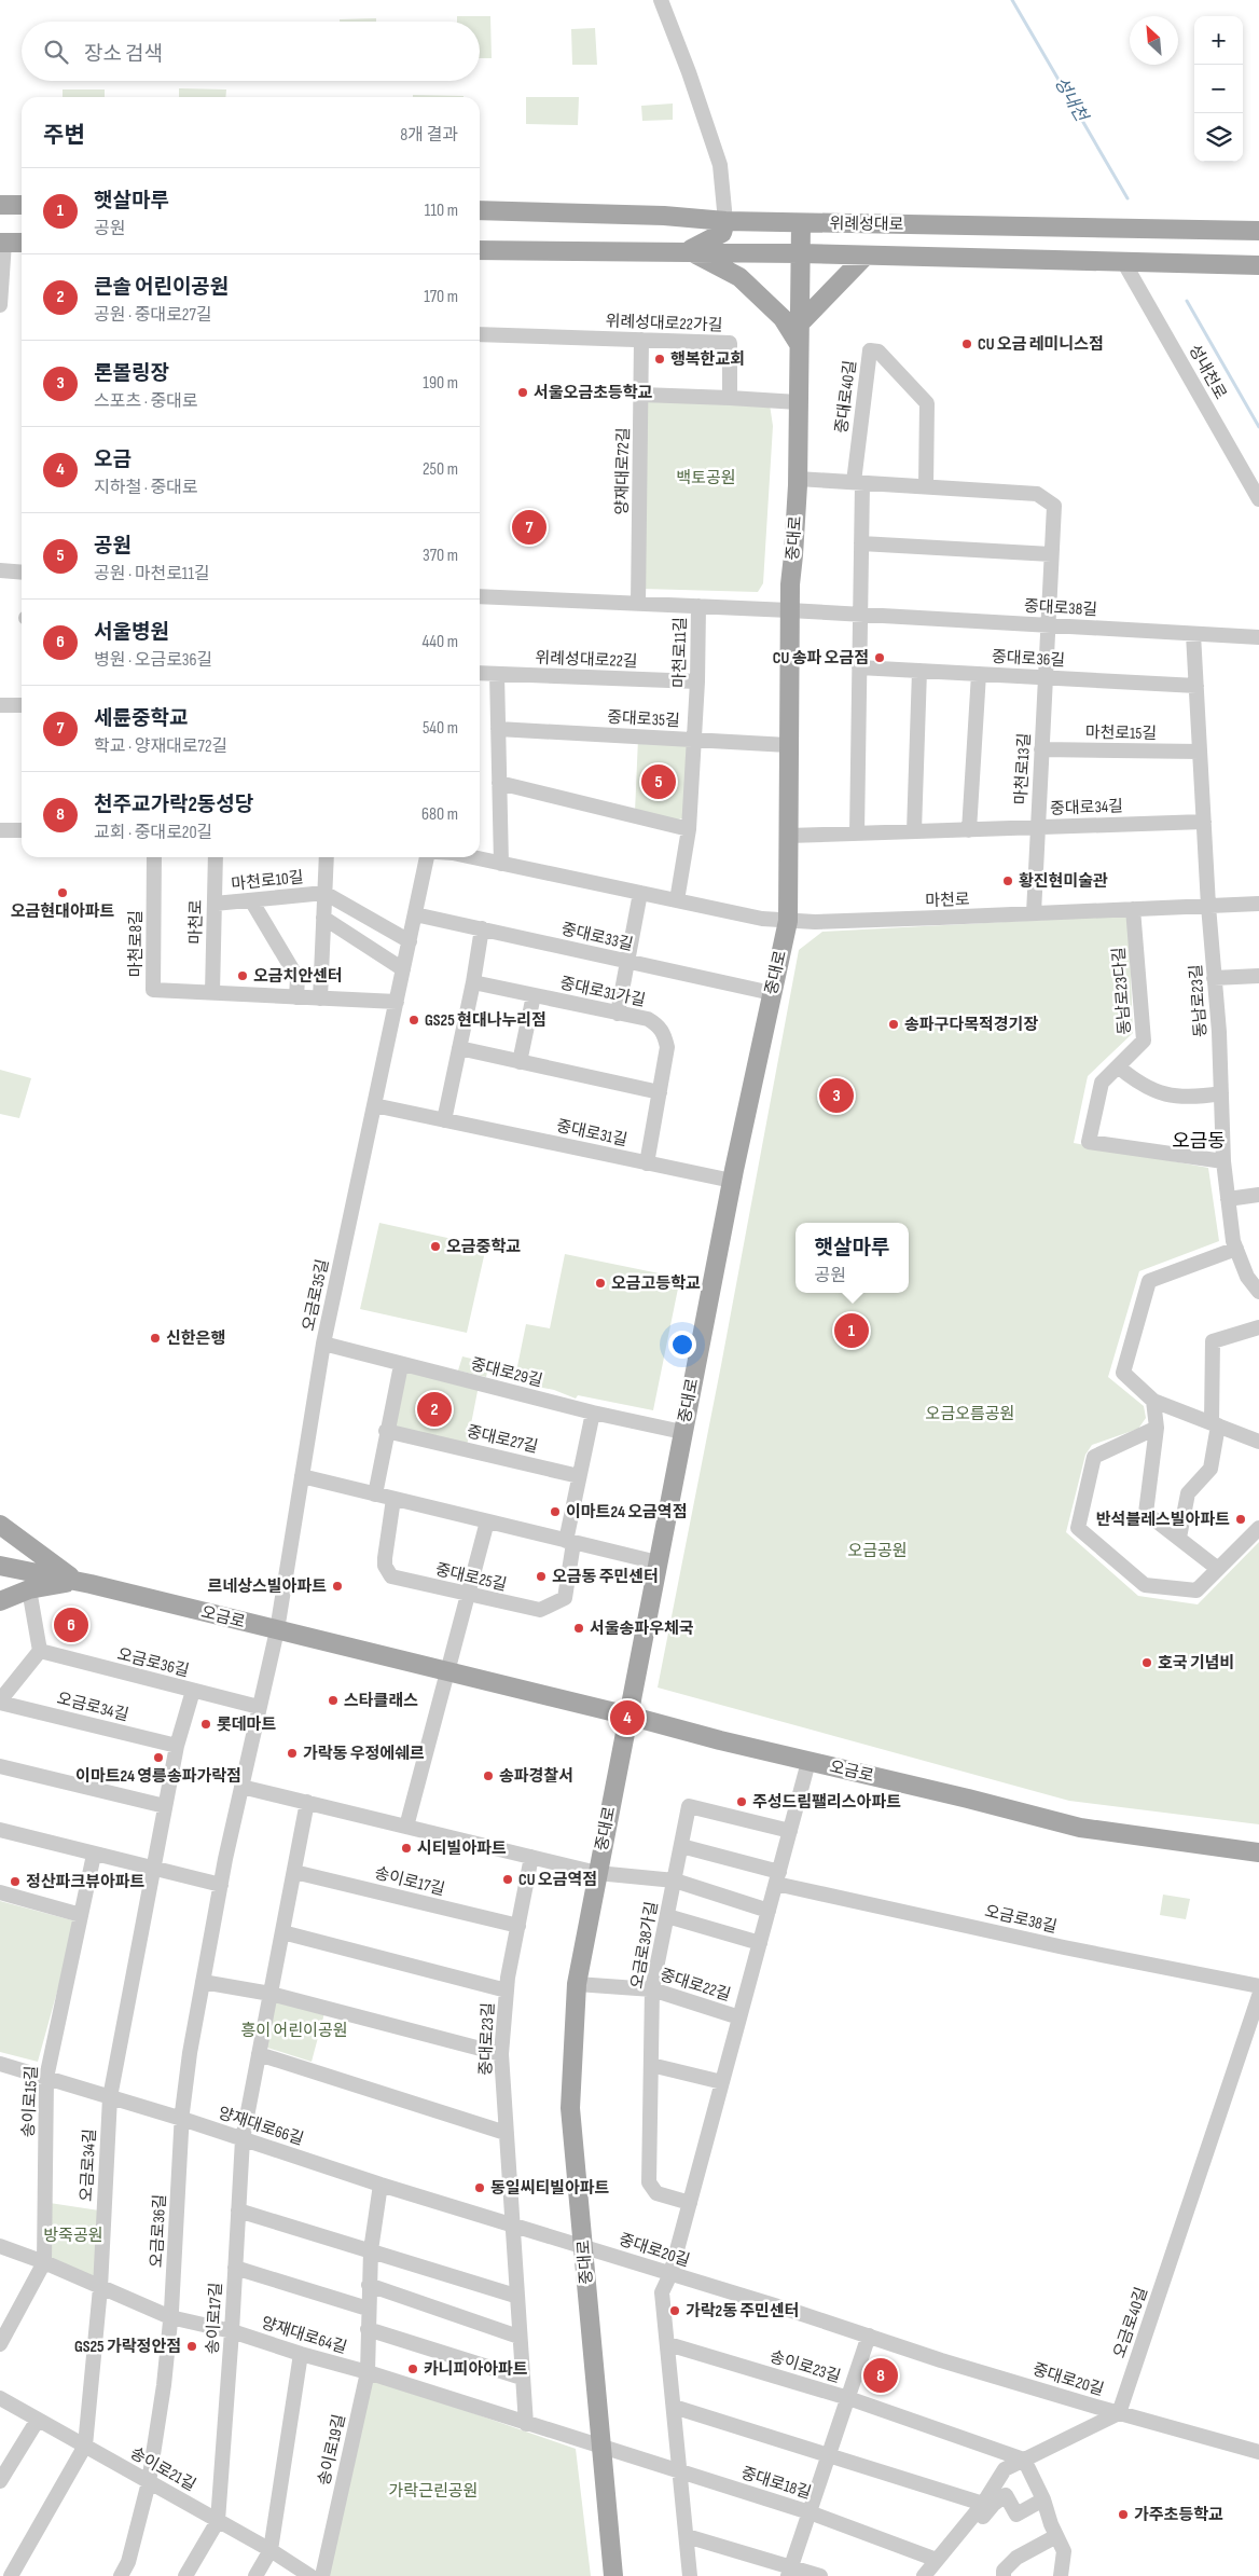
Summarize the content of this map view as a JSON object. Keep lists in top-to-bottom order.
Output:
{
  "streets": {
    "main road": ["위례성대로", "중대로", "오금로"],
    "street": [
      "위례성대로22가길",
      "성내천로",
      "중대로40길",
      "양재대로72길",
      "중대로38길",
      "마천로11길",
      "중대로36길",
      "위례성대로22길",
      "중대로35길",
      "마천로15길",
      "마천로13길",
      "중대로34길",
      "마천로10길",
      "마천로",
      "중대로33길",
      "마천로8길",
      "동남로23다길",
      "중대로31가길",
      "동남로23길",
      "중대로31길",
      "오금로35길",
      "중대로29길",
      "중대로27길",
      "중대로25길",
      "오금로36길",
      "오금로34길",
      "송이로17길",
      "오금로38길",
      "오금로38가길",
      "중대로22길",
      "중대로23길",
      "송이로15길",
      "양재대로66길",
      "중대로20길",
      "오금로40길",
      "양재대로64길",
      "송이로23길",
      "송이로19길",
      "송이로21길",
      "중대로18길"
    ]
  },
  "crossings": [
    ["위례성대로", "성내천로"],
    ["위례성대로", "중대로"],
    ["위례성대로22가길", "양재대로72길"],
    ["중대로", "중대로38길"],
    ["중대로", "중대로35길"],
    ["중대로", "중대로34길"],
    ["중대로", "마천로"],
    ["중대로", "중대로33길"],
    ["중대로", "중대로31길"],
    ["중대로", "중대로29길"],
    ["중대로", "오금로"],
    ["중대로", "중대로22길"],
    ["중대로", "양재대로66길"],
    ["중대로", "중대로20길"],
    ["중대로", "양재대로64길"],
    ["중대로", "중대로18길"],
    ["중대로38길", "마천로13길"],
    ["마천로11길", "위례성대로22길"],
    ["마천로11길", "중대로35길"],
    ["마천로11길", "마천로"],
    ["중대로36길", "마천로13길"],
    ["마천로15길", "마천로13길"],
    ["마천로13길", "중대로34길"],
    ["마천로13길", "마천로"],
    ["마천로10길", "마천로"],
    ["마천로10길", "마천로8길"],
    ["마천로", "마천로8길"],
    ["마천로", "동남로23다길"],
    ["마천로", "동남로23길"],
    ["중대로33길", "오금로35길"],
    ["마천로8길", "오금로35길"],
    ["동남로23다길", "동남로23길"],
    ["중대로31가길", "중대로31길"],
    ["중대로31길", "오금로35길"],
    ["오금로35길", "중대로29길"],
    ["오금로35길", "오금로"],
    ["오금로35길", "오금로36길"],
    ["중대로29길", "중대로25길"],
    ["중대로27길", "중대로25길"],
    ["오금로", "오금로36길"],
    ["오금로36길", "오금로34길"],
    ["오금로36길", "양재대로66길"],
    ["오금로36길", "양재대로64길"],
    ["오금로36길", "송이로21길"],
    ["오금로34길", "양재대로66길"],
    ["오금로34길", "양재대로64길"],
    ["오금로34길", "송이로21길"],
    ["송이로17길", "중대로23길"],
    ["송이로17길", "양재대로66길"],
    ["송이로17길", "양재대로64길"],
    ["송이로17길", "송이로21길"],
    ["오금로38길", "오금로38가길"],
    ["오금로38가길", "중대로22길"],
    ["중대로23길", "양재대로66길"],
    ["송이로15길", "양재대로66길"],
    ["송이로15길", "양재대로64길"],
    ["양재대로66길", "중대로20길"],
    ["양재대로66길", "송이로19길"],
    ["중대로20길", "오금로40길"],
    ["양재대로64길", "송이로19길"],
    ["양재대로64길", "중대로18길"]
  ],
  "districts": ["오금동"],
  "water": ["성내천"],
  "parks": [
    "백토공원",
    "오금오름공원",
    "오금공원",
    "흥이 어린이공원",
    "방죽공원",
    "가락근린공원"
  ],
  "places": [
    "CU 오금 레미니스점",
    "행복한교회",
    "서울오금초등학교",
    "CU 송파 오금점",
    "황진현미술관",
    "오금현대아파트",
    "오금치안센터",
    "GS25 현대나누리점",
    "송파구다목적경기장",
    "오금중학교",
    "오금고등학교",
    "신한은행",
    "이마트24 오금역점",
    "반석블레스빌아파트",
    "오금동 주민센터",
    "르네상스빌아파트",
    "서울송파우체국",
    "호국 기념비",
    "스타클래스",
    "롯데마트",
    "가락동 우정에쉐르",
    "이마트24 영릉송파가락점",
    "송파경찰서",
    "주성드림팰리스아파트",
    "시티빌아파트",
    "CU 오금역점",
    "정산파크뷰아파트",
    "동일씨티빌아파트",
    "가락2동 주민센터",
    "GS25 가락정안점",
    "카니피아아파트",
    "가주초등학교"
  ],
  "north": "top left",
  "page": {
    "map_buttons": ["+", "−"],
    "search": "장소 검색",
    "heading": ["주변", "8개 결과"],
    "list": [
      {
        "mark": "1",
        "name": "햇살마루",
        "note": "공원",
        "value": "110 m"
      },
      {
        "mark": "2",
        "name": "큰솔 어린이공원",
        "note": "공원 · 중대로27길",
        "value": "170 m"
      },
      {
        "mark": "3",
        "name": "론볼링장",
        "note": "스포츠 · 중대로",
        "value": "190 m"
      },
      {
        "mark": "4",
        "name": "오금",
        "note": "지하철 · 중대로",
        "value": "250 m"
      },
      {
        "mark": "5",
        "name": "공원",
        "note": "공원 · 마천로11길",
        "value": "370 m"
      },
      {
        "mark": "6",
        "name": "서울병원",
        "note": "병원 · 오금로36길",
        "value": "440 m"
      },
      {
        "mark": "7",
        "name": "세륜중학교",
        "note": "학교 · 양재대로72길",
        "value": "540 m"
      },
      {
        "mark": "8",
        "name": "천주교가락2동성당",
        "note": "교회 · 중대로20길",
        "value": "680 m"
      }
    ],
    "pins": [
      "7",
      "5",
      "3",
      "1",
      "2",
      "6",
      "4",
      "8"
    ],
    "popup": ["햇살마루", "공원"]
  }
}
